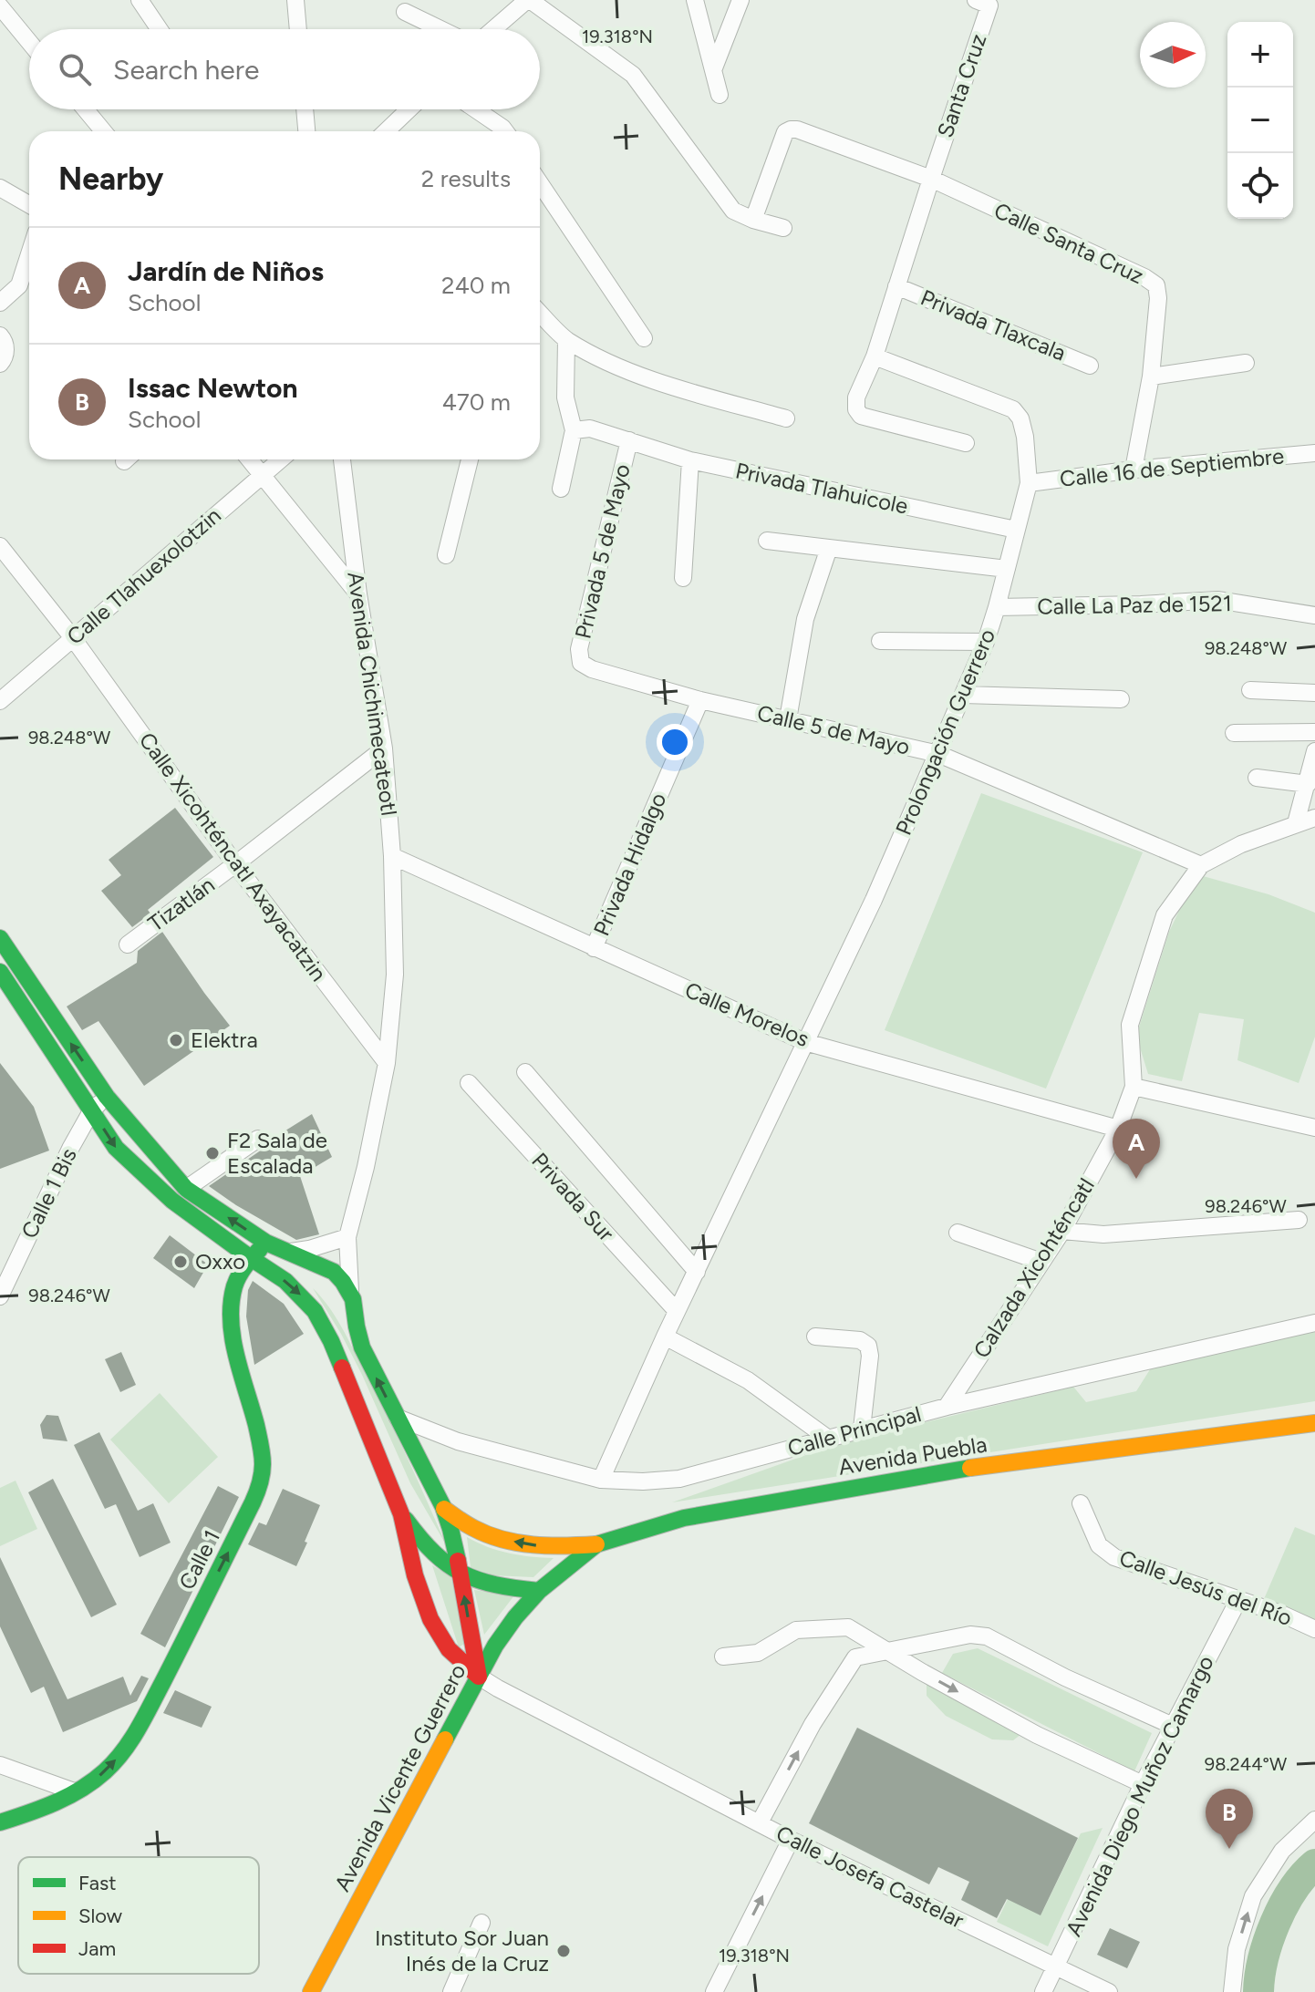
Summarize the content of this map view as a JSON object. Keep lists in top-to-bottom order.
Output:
{
  "streets": {
    "main road": ["Avenida Puebla", "Calle 1", "Avenida Vicente Guerrero"],
    "street": [
      "Santa Cruz",
      "Calle Santa Cruz",
      "Privada Tlaxcala",
      "Calle 16 de Septiembre",
      "Privada Tlahuicole",
      "Privada 5 de Mayo",
      "Calle Tlahuexolotzin",
      "Calle La Paz de 1521",
      "Avenida Chichimecateotl",
      "Calle 5 de Mayo",
      "Prolongación Guerrero",
      "Calle Xicohténcatl Axayacatzin",
      "Privada Hidalgo",
      "Tizatlán",
      "Calle Morelos",
      "Calle 1 Bis",
      "Privada Sur",
      "Calzada Xicohténcatl",
      "Calle Principal",
      "Calle Jesús del Río",
      "Avenida Diego Muñoz Camargo",
      "Calle Josefa Castelar"
    ]
  },
  "crossings": [
    ["Santa Cruz", "Calle Santa Cruz"],
    ["Calle Santa Cruz", "Calle 16 de Septiembre"],
    ["Calle 16 de Septiembre", "Prolongación Guerrero"],
    ["Privada Tlahuicole", "Privada 5 de Mayo"],
    ["Privada Tlahuicole", "Prolongación Guerrero"],
    ["Privada 5 de Mayo", "Calle 5 de Mayo"],
    ["Calle Tlahuexolotzin", "Calle Xicohténcatl Axayacatzin"],
    ["Calle La Paz de 1521", "Prolongación Guerrero"],
    ["Avenida Chichimecateotl", "Calle Xicohténcatl Axayacatzin"],
    ["Avenida Chichimecateotl", "Tizatlán"],
    ["Avenida Chichimecateotl", "Calle Morelos"],
    ["Calle 5 de Mayo", "Prolongación Guerrero"],
    ["Calle 5 de Mayo", "Privada Hidalgo"],
    ["Prolongación Guerrero", "Calle Morelos"],
    ["Prolongación Guerrero", "Privada Sur"],
    ["Prolongación Guerrero", "Calle Principal"],
    ["Calle Xicohténcatl Axayacatzin", "Tizatlán"],
    ["Privada Hidalgo", "Calle Morelos"],
    ["Calle Morelos", "Calzada Xicohténcatl"],
    ["Calzada Xicohténcatl", "Calle Principal"],
    ["Avenida Puebla", "Avenida Vicente Guerrero"],
    ["Calle Jesús del Río", "Avenida Diego Muñoz Camargo"],
    ["Avenida Vicente Guerrero", "Calle Josefa Castelar"],
    ["Avenida Diego Muñoz Camargo", "Calle Josefa Castelar"]
  ],
  "one_way": ["Calle 1"],
  "places": [
    "Elektra",
    "F2 Sala de Escalada",
    "Oxxo",
    "Instituto Sor Juan Inés de la Cruz"
  ],
  "legend": ["Fast", "Slow", "Jam"],
  "north": "right",
  "page": {
    "map_buttons": ["+", "−"],
    "search": "Search here",
    "heading": ["Nearby", "2 results"],
    "list": [
      {
        "mark": "A",
        "name": "Jardín de Niños",
        "note": "School",
        "value": "240 m"
      },
      {
        "mark": "B",
        "name": "Issac Newton",
        "note": "School",
        "value": "470 m"
      }
    ],
    "pins": ["A", "B"]
  },
  "coordinates": [
    "19.318°N",
    "98.248°W",
    "98.246°W",
    "98.244°W"
  ]
}
